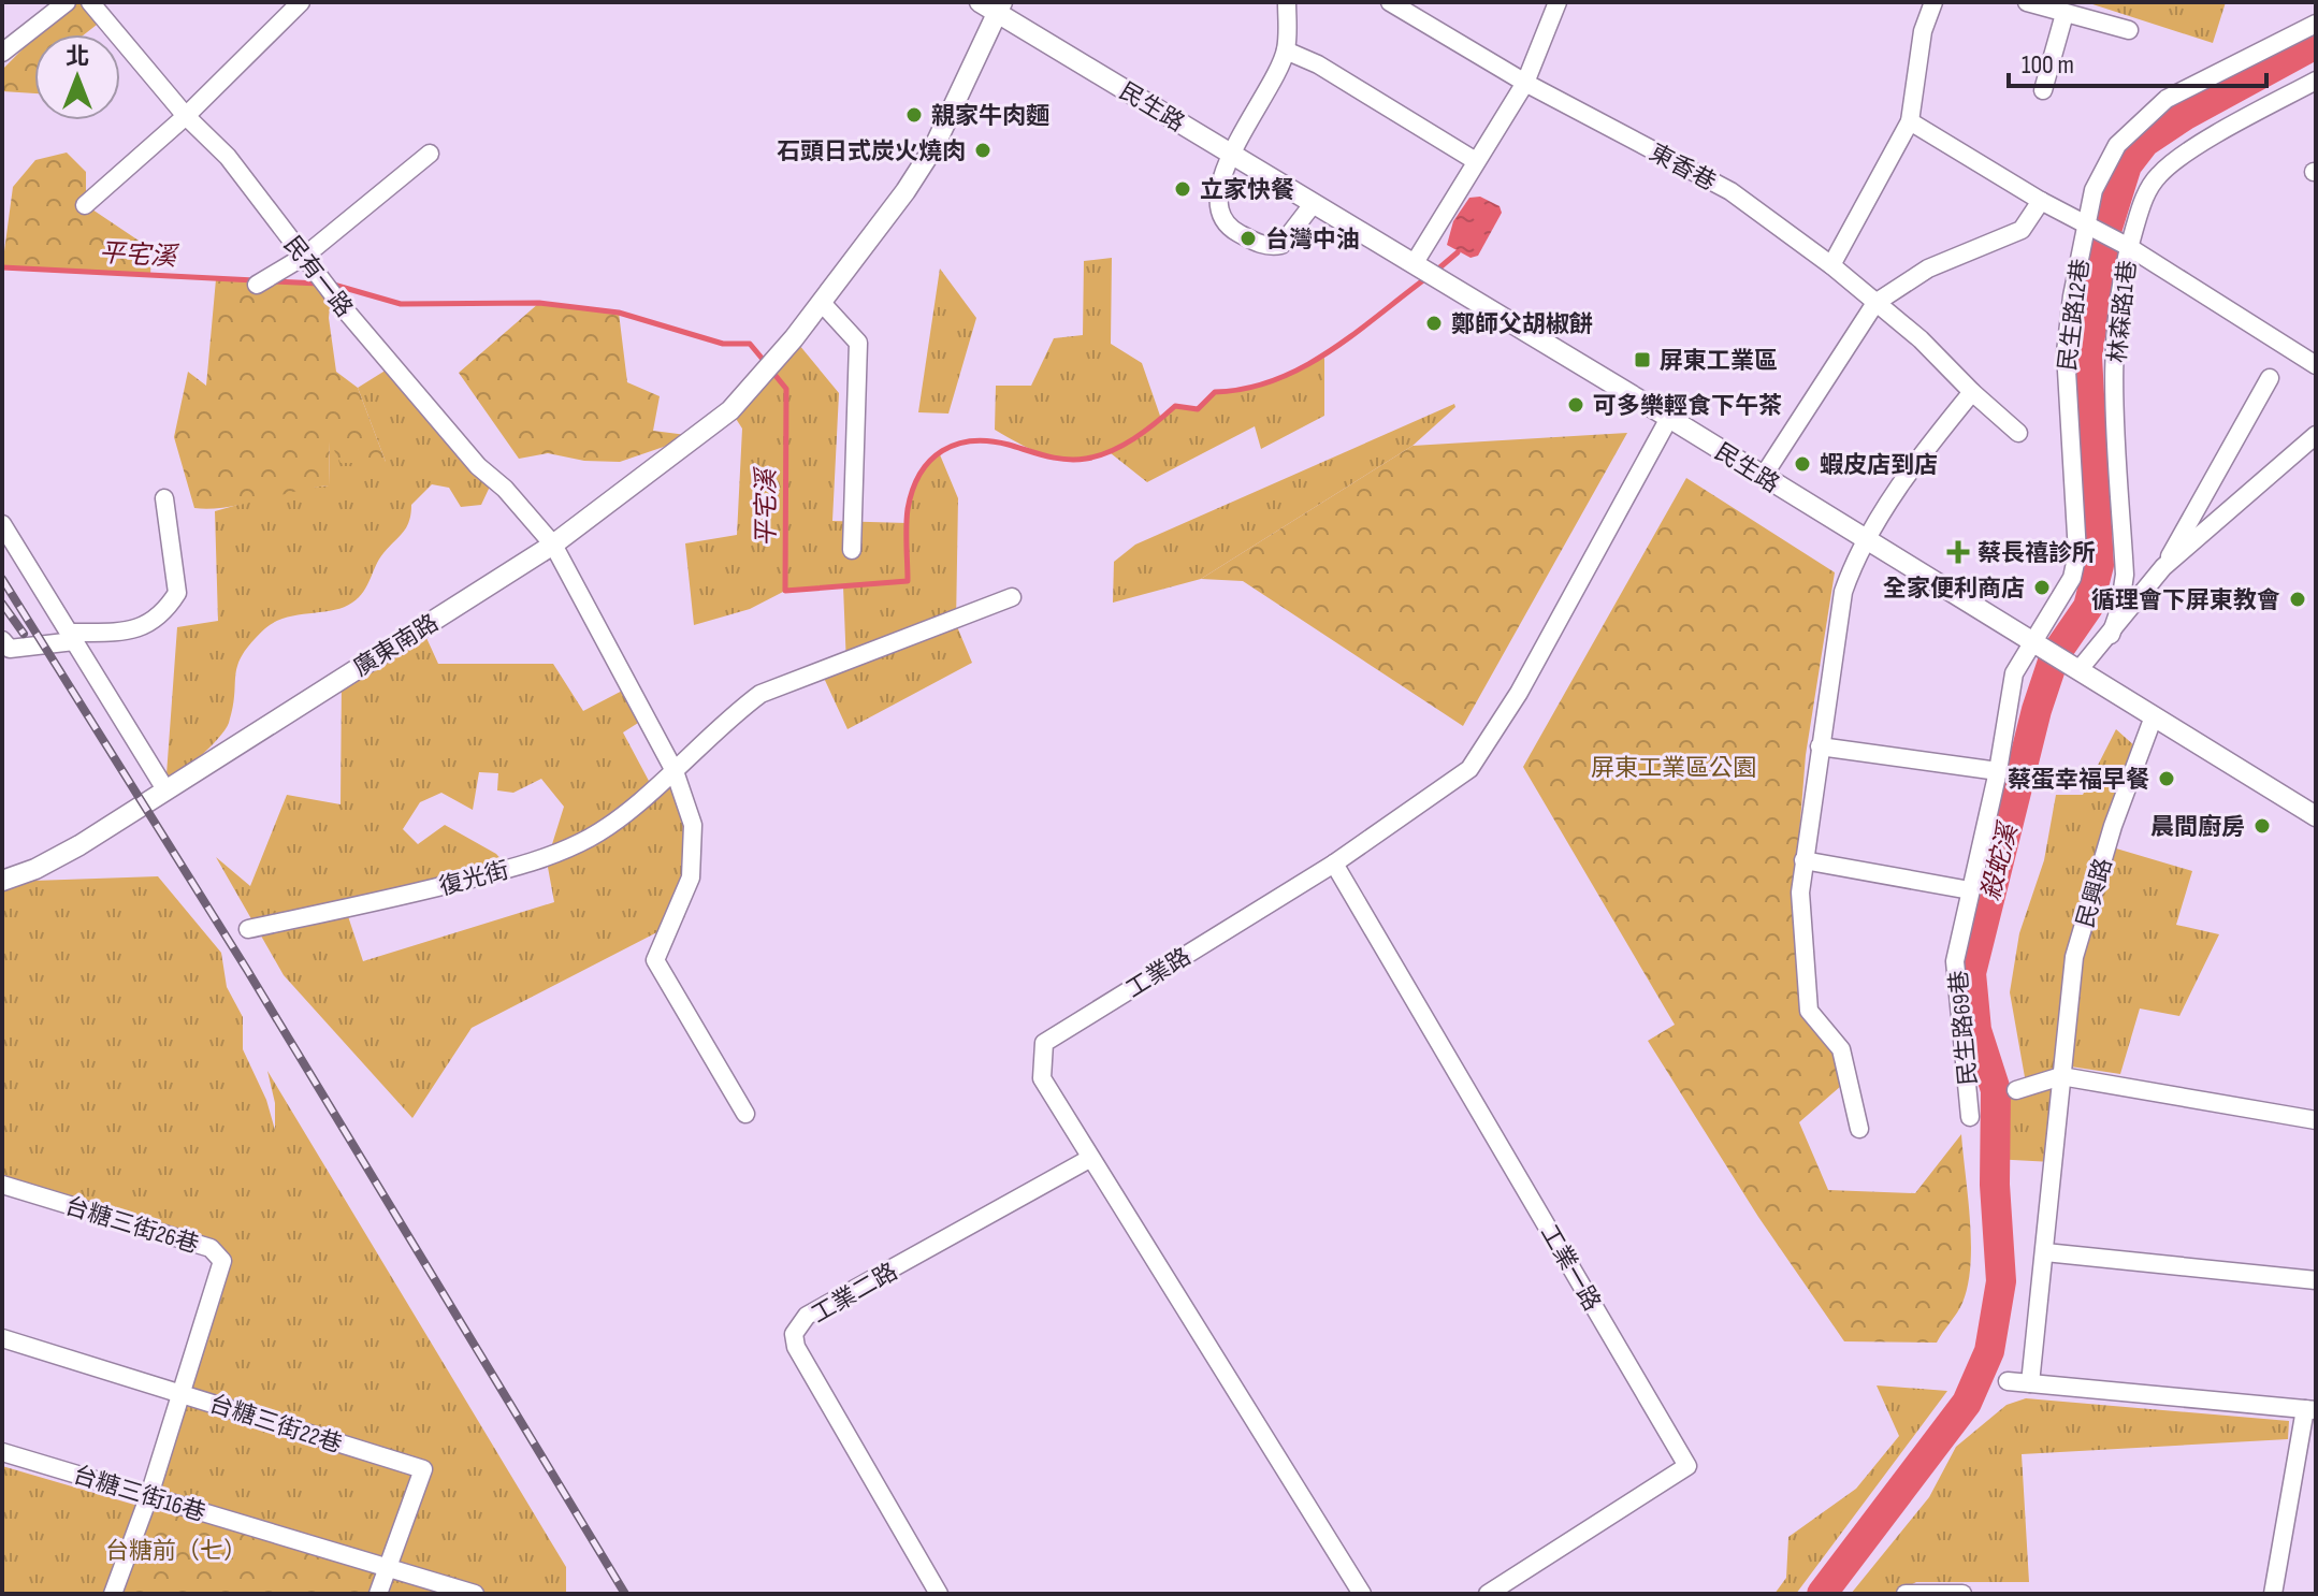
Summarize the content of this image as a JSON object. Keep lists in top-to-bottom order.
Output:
{
  "streets": {
    "street": [
      "民生路",
      "東香巷",
      "民有一路",
      "林森路1巷",
      "民生路12巷",
      "廣東南路",
      "復光街",
      "民興路",
      "工業路",
      "民生路69巷",
      "台糖三街26巷",
      "工業一路",
      "工業二路",
      "台糖三街22巷",
      "台糖三街16巷"
    ]
  },
  "crossings": [
    ["民生路", "民生路12巷"],
    ["民生路", "廣東南路"],
    ["民生路", "工業路"],
    ["民生路", "民生路69巷"],
    ["民有一路", "廣東南路"],
    ["民生路12巷", "民生路69巷"],
    ["工業路", "工業一路"],
    ["工業路", "工業二路"],
    ["台糖三街26巷", "台糖三街22巷"],
    ["台糖三街22巷", "台糖三街16巷"]
  ],
  "water": ["平宅溪", "殺蛇溪"],
  "parks": ["屏東工業區公園", "台糖前（七）"],
  "places": {
    "other": [
      "親家牛肉麵",
      "石頭日式炭火燒肉",
      "立家快餐",
      "台灣中油",
      "鄭師父胡椒餅",
      "可多樂輕食下午茶",
      "蝦皮店到店",
      "全家便利商店",
      "循理會下屏東教會",
      "蔡蛋幸福早餐",
      "晨間廚房"
    ],
    "transit": ["屏東工業區"],
    "health": ["蔡長禧診所"]
  },
  "scale_bar": "100 m",
  "north": "top"
}
